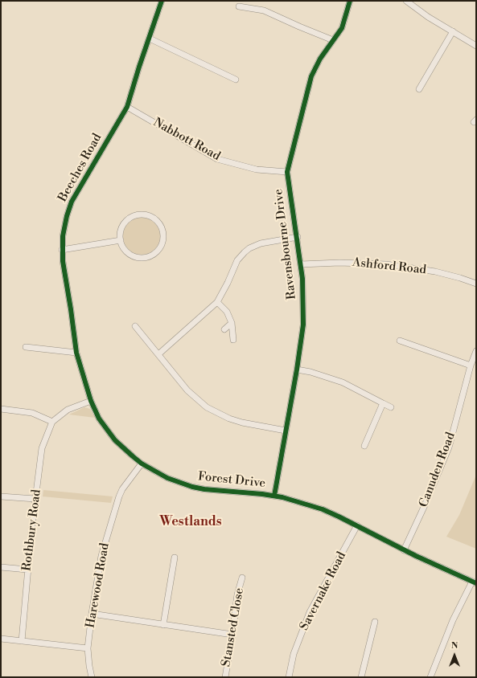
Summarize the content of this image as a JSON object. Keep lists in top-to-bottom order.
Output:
{
  "streets": {
    "street": [
      "Nabbott Road",
      "Beeches Road",
      "Ravensbourne Drive",
      "Ashford Road",
      "Canuden Road",
      "Forest Drive",
      "Rothbury Road",
      "Harewood Road",
      "Savernake Road",
      "Stansted Close"
    ]
  },
  "crossings": [
    ["Nabbott Road", "Beeches Road"],
    ["Nabbott Road", "Ravensbourne Drive"],
    ["Beeches Road", "Forest Drive"],
    ["Ravensbourne Drive", "Ashford Road"],
    ["Ravensbourne Drive", "Forest Drive"],
    ["Canuden Road", "Forest Drive"],
    ["Forest Drive", "Harewood Road"],
    ["Forest Drive", "Savernake Road"]
  ],
  "districts": ["Westlands"],
  "north": "top"
}
